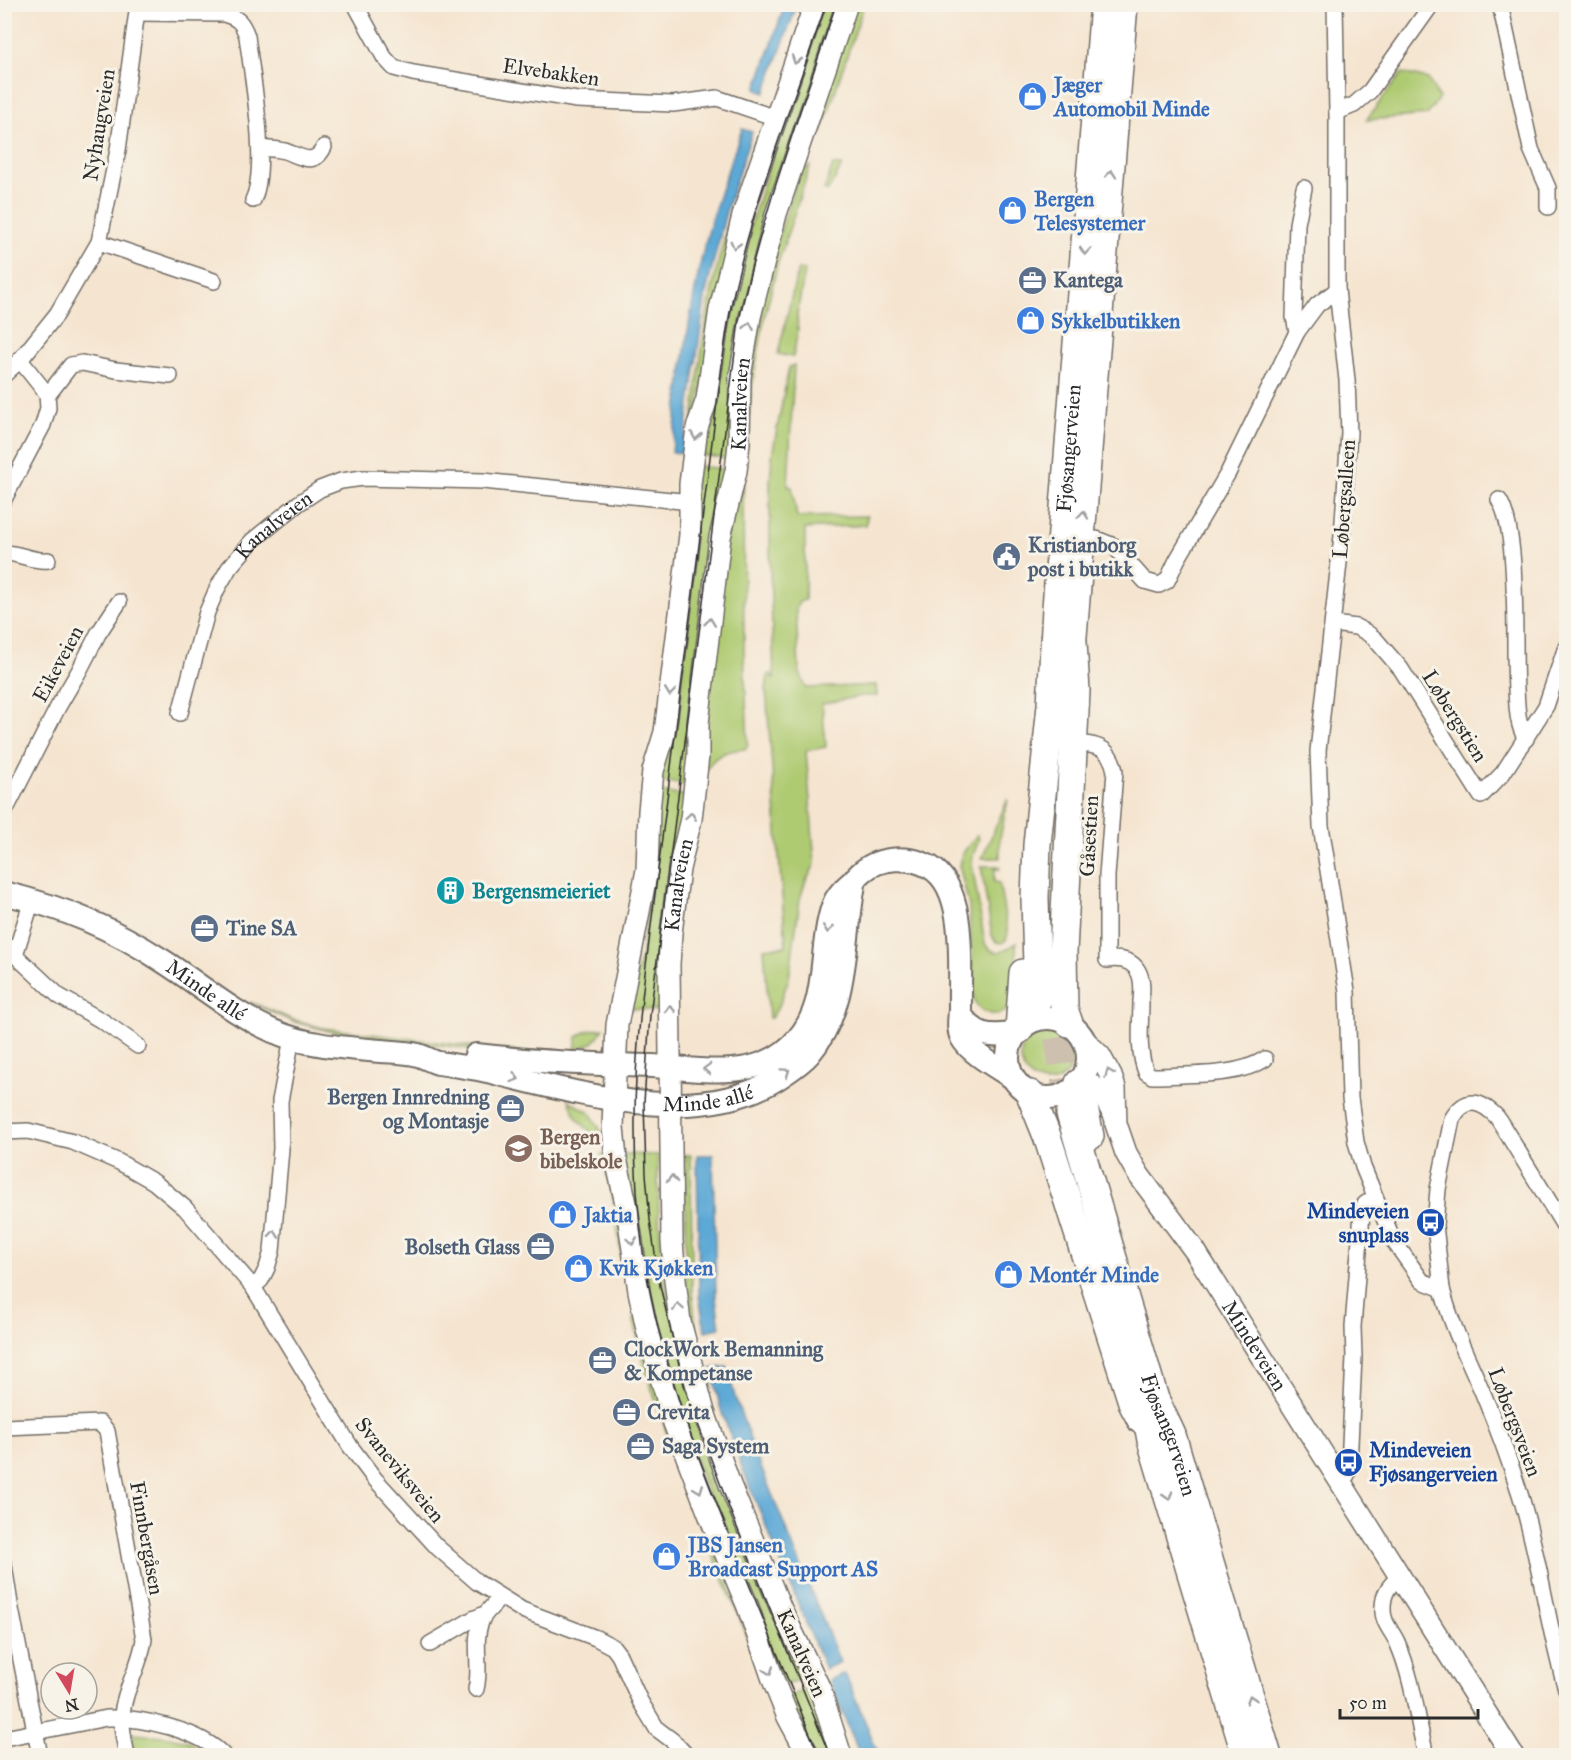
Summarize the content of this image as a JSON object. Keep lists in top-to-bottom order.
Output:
{
  "streets": {
    "highway": ["Fjøsangerveien"],
    "main road": ["Kanalveien", "Minde allé", "Mindeveien"],
    "street": [
      "Elvebakken",
      "Nyhaugveien",
      "Løbergsalleen",
      "Eikeveien",
      "Løbergstien",
      "Gåsestien",
      "Løbergsveien",
      "Svaneviksveien",
      "Finnbergåsen"
    ]
  },
  "crossings": [
    ["Elvebakken", "Kanalveien"],
    ["Kanalveien", "Minde allé"],
    ["Løbergsalleen", "Løbergstien"]
  ],
  "places": {
    "shop": [
      "Jæger Automobil Minde",
      "Bergen Telesystemer",
      "Sykkelbutikken",
      "Jaktia",
      "Kvik Kjøkken",
      "Montér Minde",
      "JBS Jansen Broadcast Support AS"
    ],
    "office": [
      "Kantega",
      "Tine SA",
      "Bergen Innredning og Montasje",
      "Bolseth Glass",
      "ClockWork Bemanning & Kompetanse",
      "Crevita",
      "Saga System"
    ],
    "public building": ["Kristianborg post i butikk"],
    "building": ["Bergensmeieriet"],
    "school or university": ["Bergen bibelskole"],
    "bus stop": ["Mindeveien snuplass", "Mindeveien Fjøsangerveien"]
  },
  "scale_bar": "50 m",
  "north": "bottom"
}
